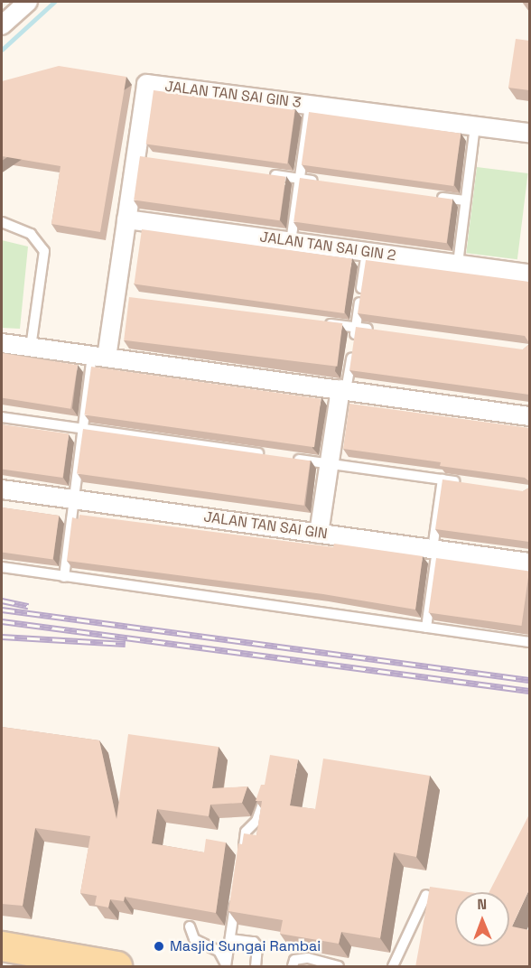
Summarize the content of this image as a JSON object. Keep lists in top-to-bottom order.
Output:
{
  "streets": {
    "street": ["JALAN TAN SAI GIN 3", "JALAN TAN SAI GIN 2", "JALAN TAN SAI GIN"]
  },
  "crossings": [
    ["JALAN TAN SAI GIN 3", "JALAN TAN SAI GIN 2"]
  ],
  "places": ["Masjid Sungai Rambai"],
  "north": "top"
}
